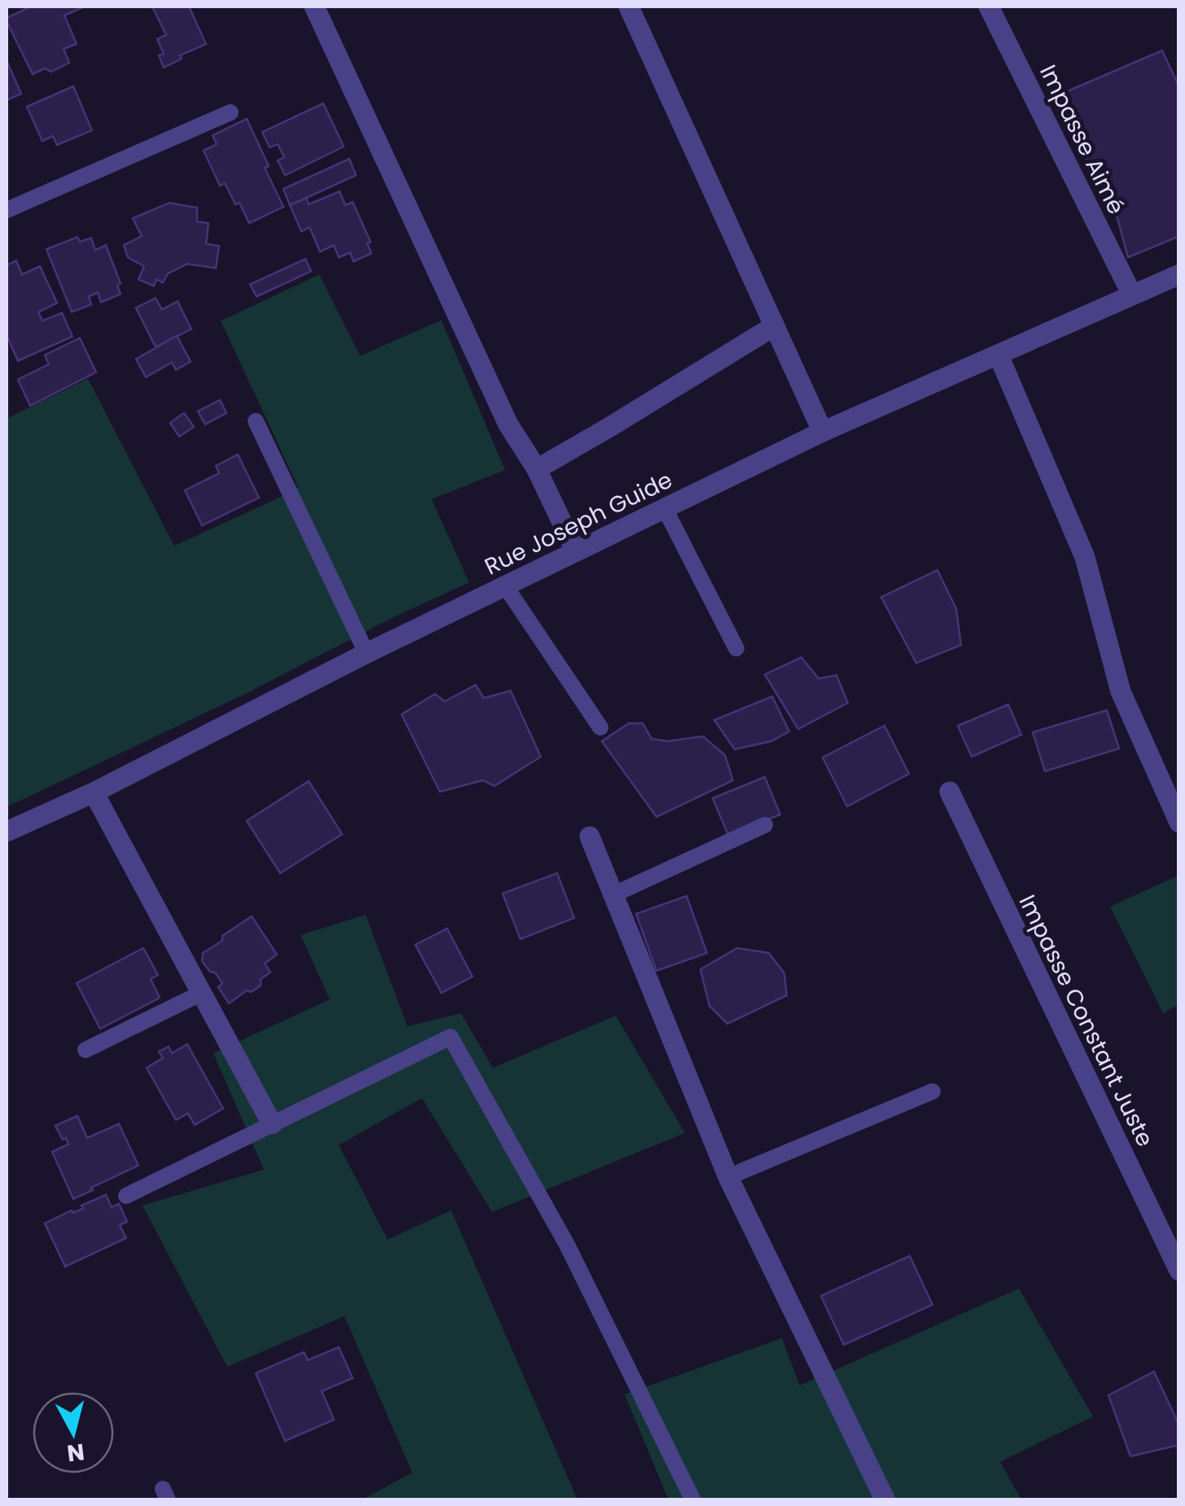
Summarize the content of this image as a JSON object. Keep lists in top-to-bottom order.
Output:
{
  "streets": {
    "street": ["Impasse Aimé", "Rue Joseph Guide", "Impasse Constant Juste"]
  },
  "crossings": [
    ["Impasse Aimé", "Rue Joseph Guide"]
  ],
  "north": "bottom"
}
